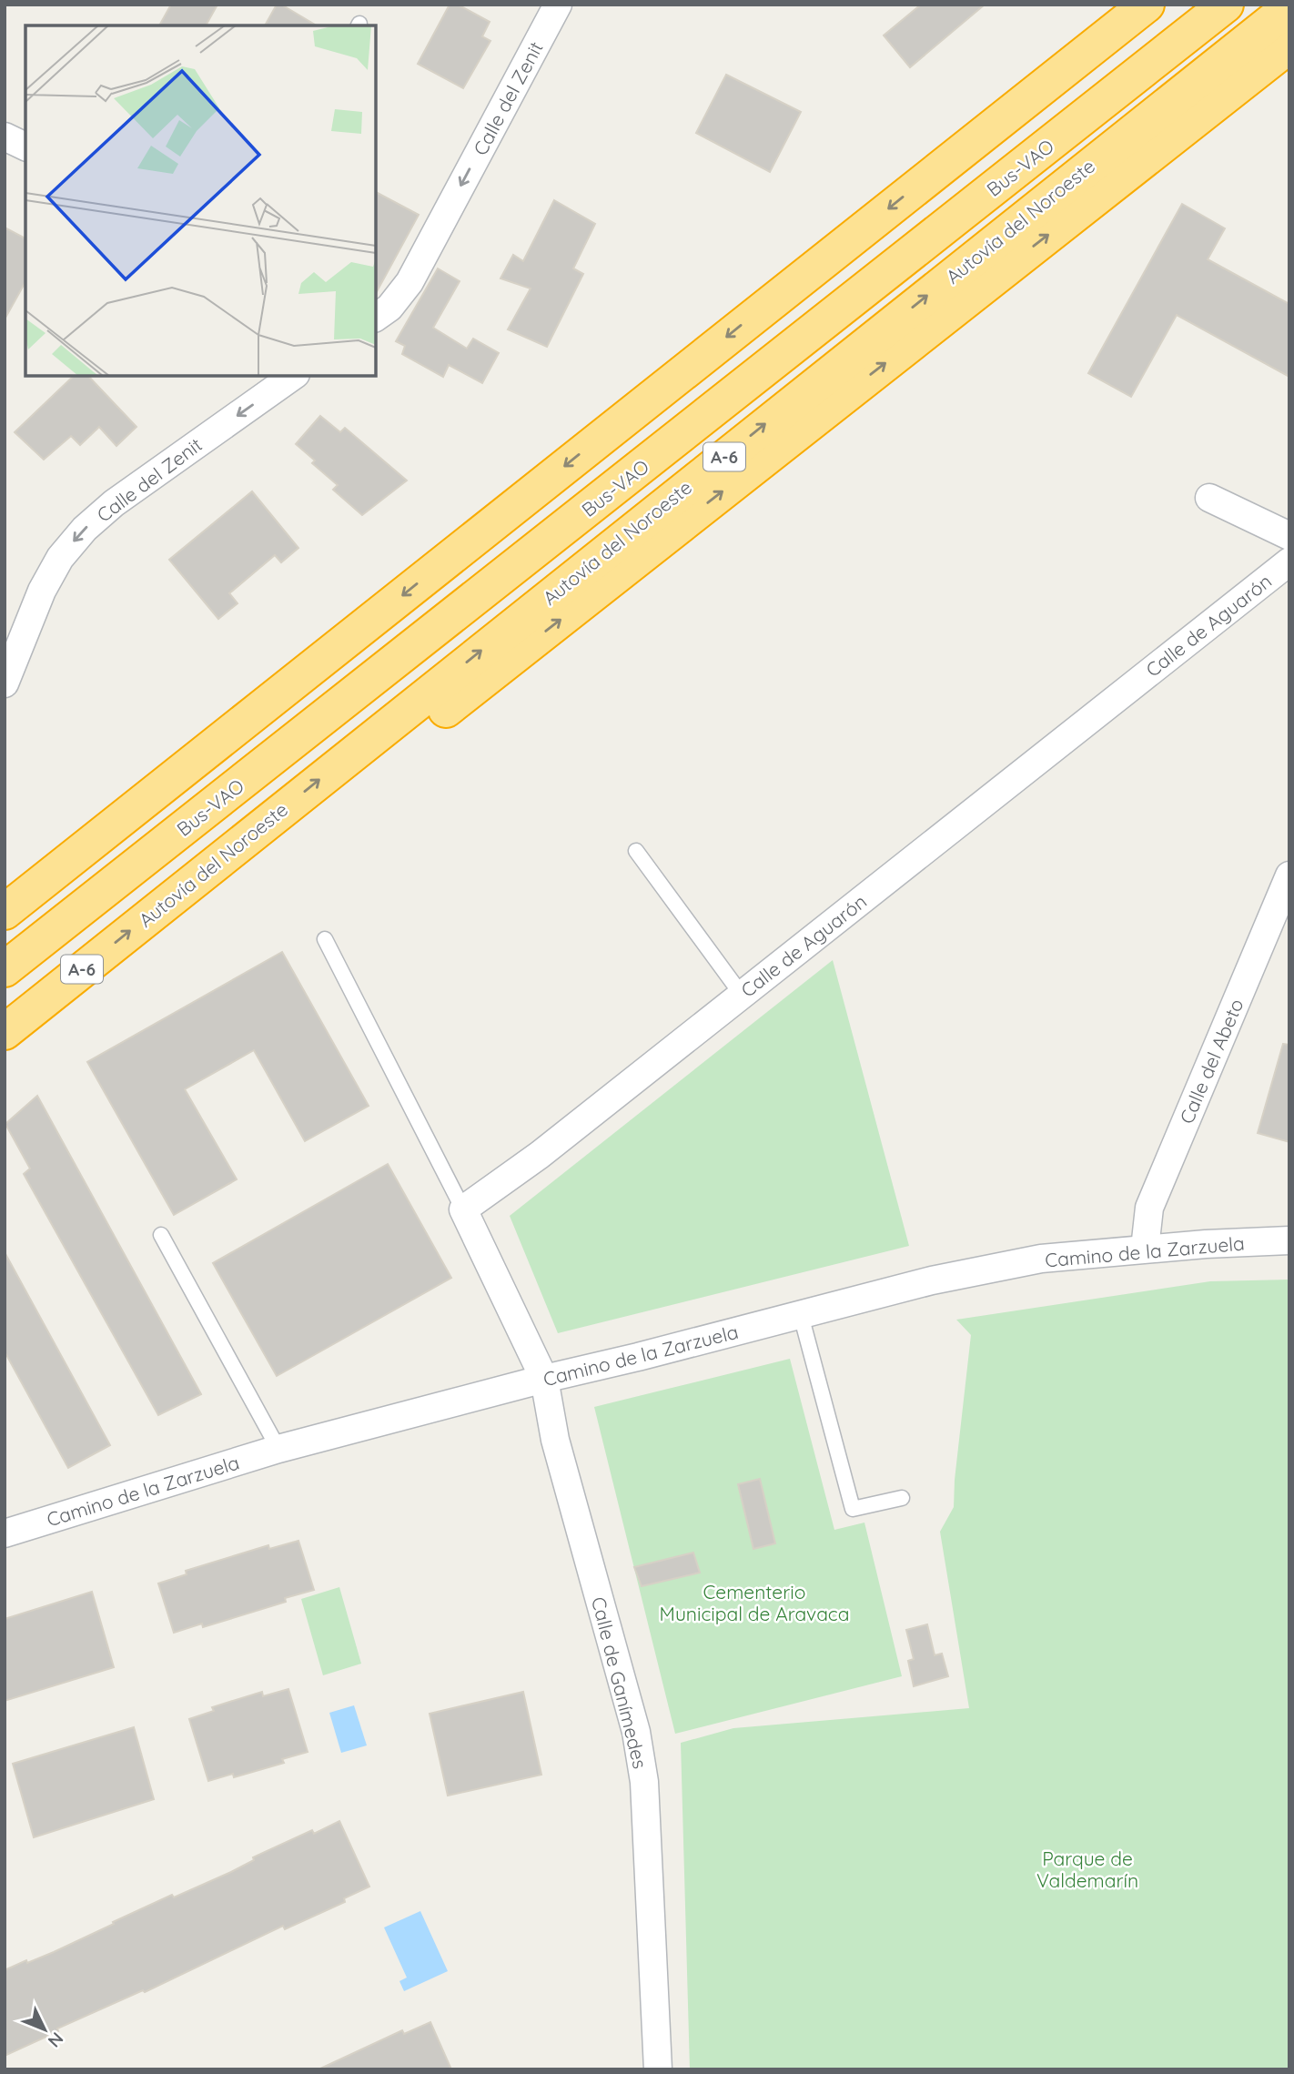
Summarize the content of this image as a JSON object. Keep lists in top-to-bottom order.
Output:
{
  "streets": {
    "highway": ["Bus-VAO", "Autovía del Noroeste", "A-6"],
    "street": [
      "Calle del Zenit",
      "Calle de Aguarón",
      "Calle del Abeto",
      "Camino de la Zarzuela",
      "Calle de Ganímedes"
    ]
  },
  "crossings": [
    ["Calle del Abeto", "Camino de la Zarzuela"],
    ["Camino de la Zarzuela", "Calle de Ganímedes"]
  ],
  "one_way": ["Calle del Zenit"],
  "parks": ["Cementerio Municipal de Aravaca", "Parque de Valdemarín"],
  "north": "bottom right"
}
